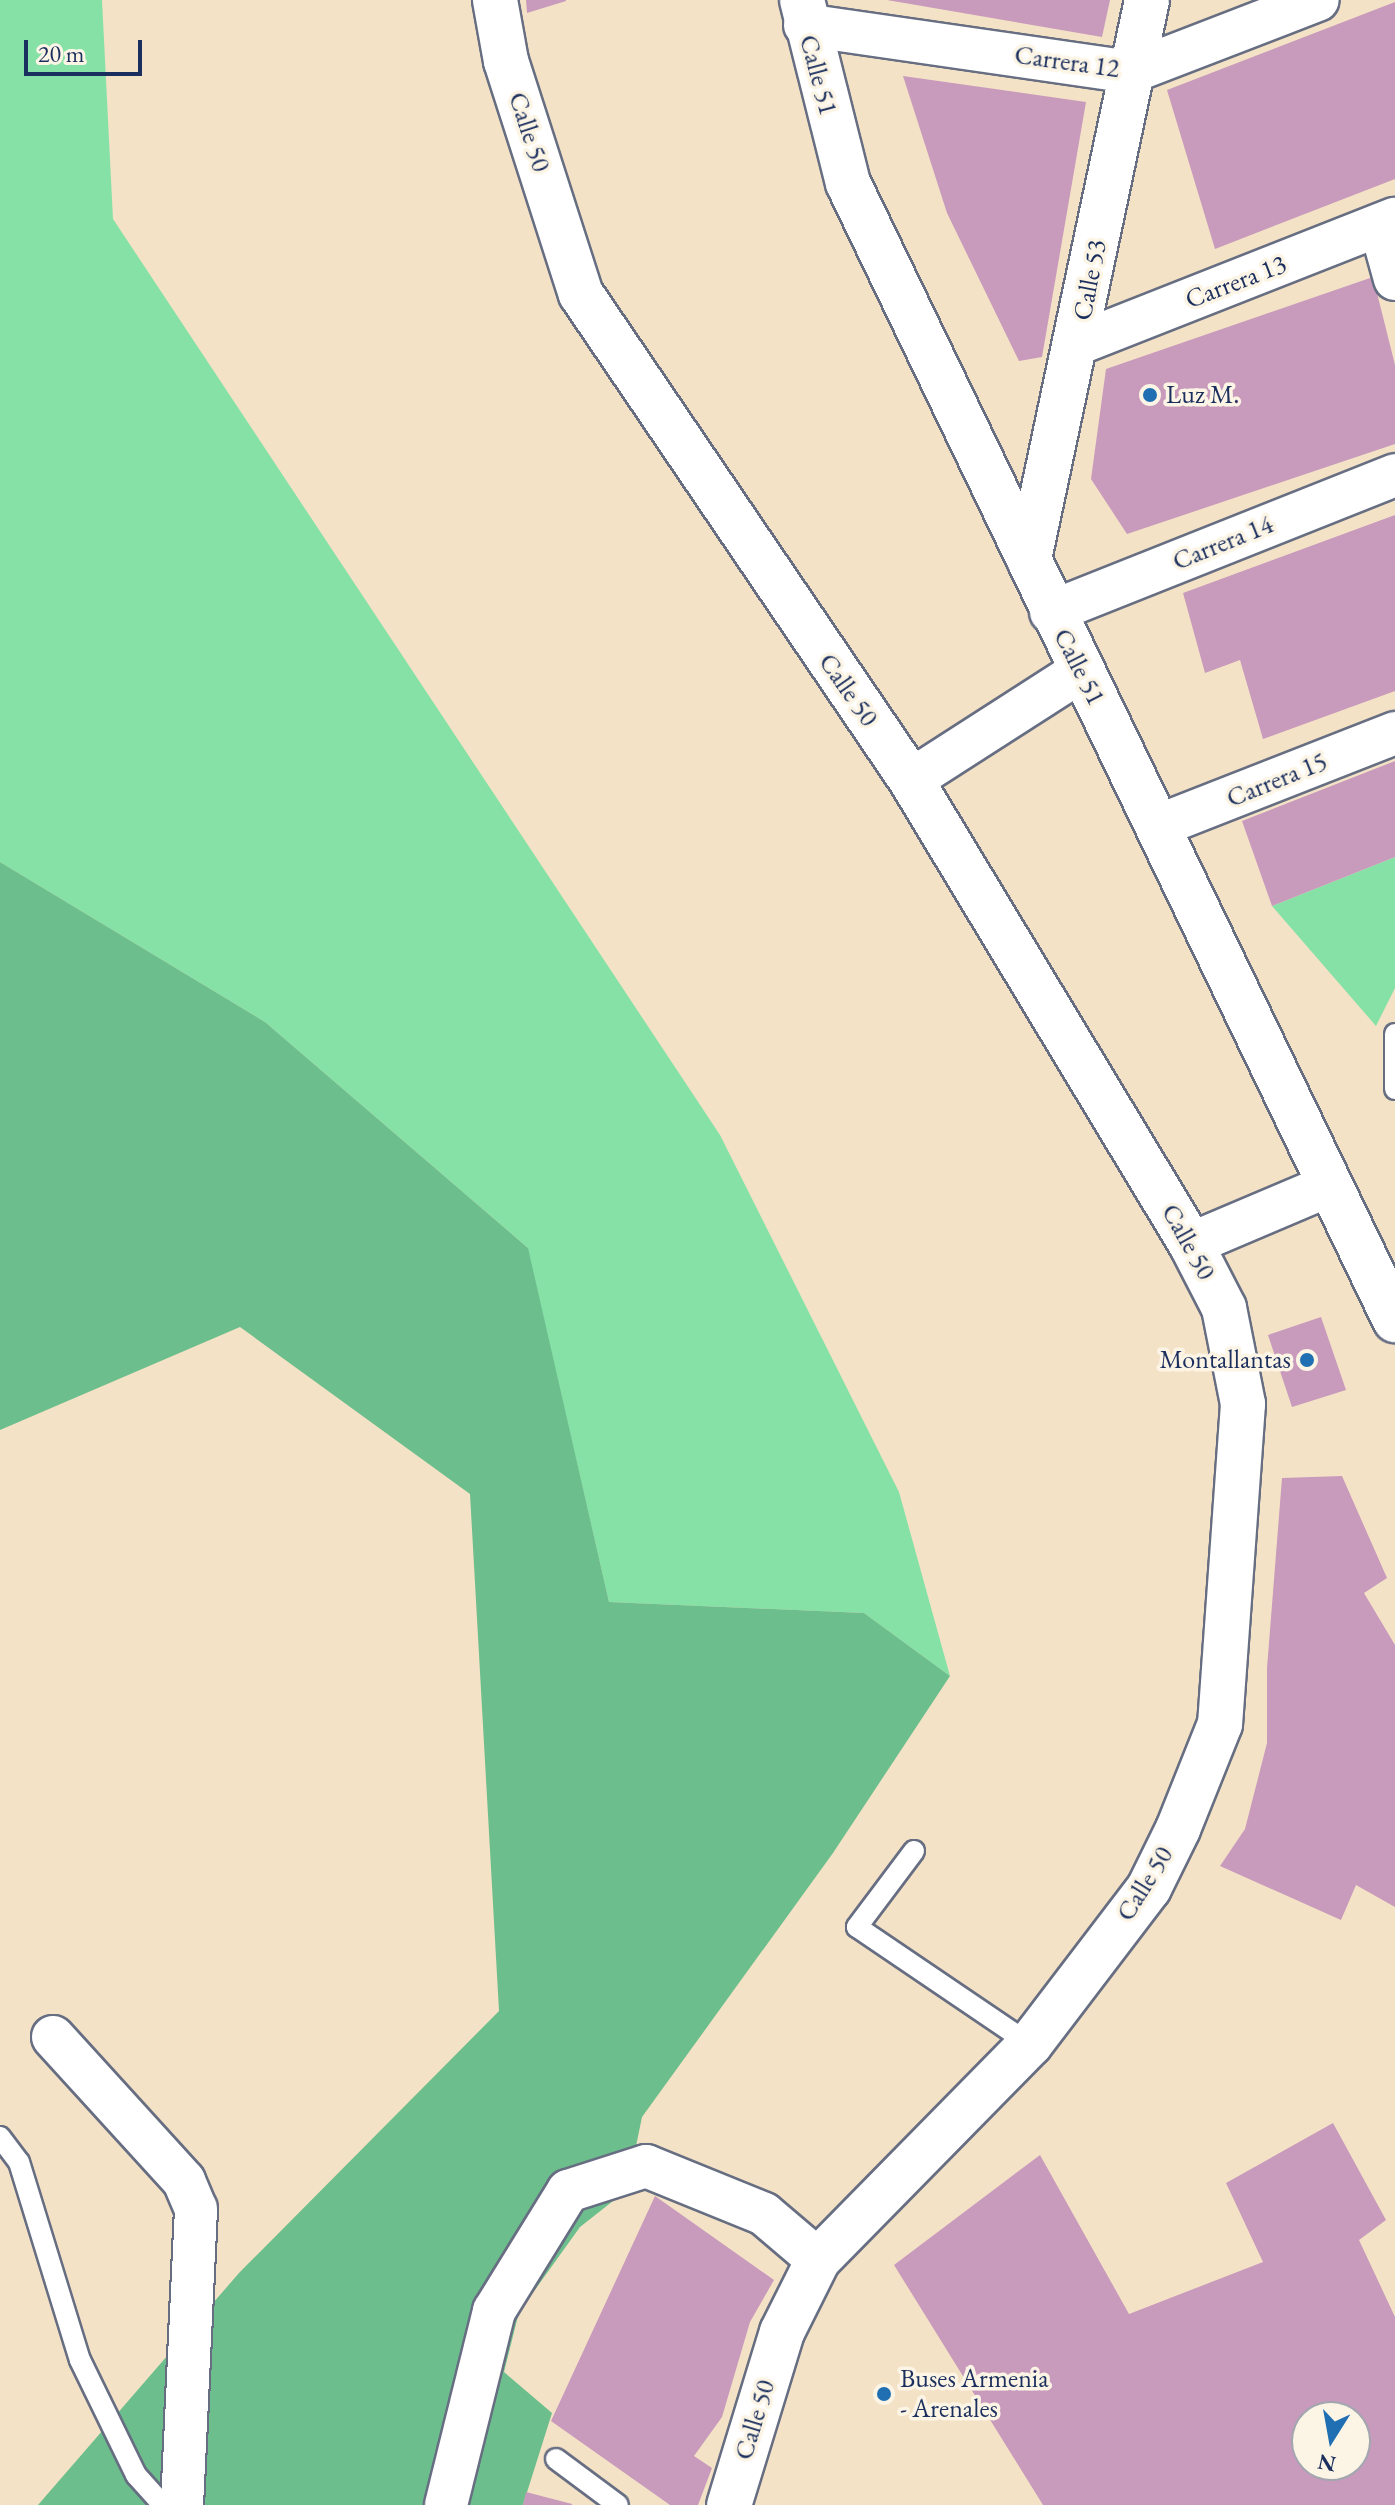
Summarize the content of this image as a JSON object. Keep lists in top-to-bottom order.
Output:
{
  "streets": {
    "main road": ["Calle 51", "Calle 50", "Calle 53"],
    "street": [
      "Carrera 12",
      "Carrera 13",
      "Carrera 14",
      "Carrera 15"
    ]
  },
  "crossings": [
    ["Carrera 12", "Calle 51"],
    ["Carrera 12", "Calle 53"],
    ["Calle 51", "Calle 53"],
    ["Calle 51", "Carrera 14"],
    ["Calle 51", "Carrera 15"],
    ["Calle 53", "Carrera 13"]
  ],
  "places": ["Luz M.", "Montallantas", "Buses Armenia - Arenales"],
  "scale_bar": "20 m",
  "north": "bottom"
}
